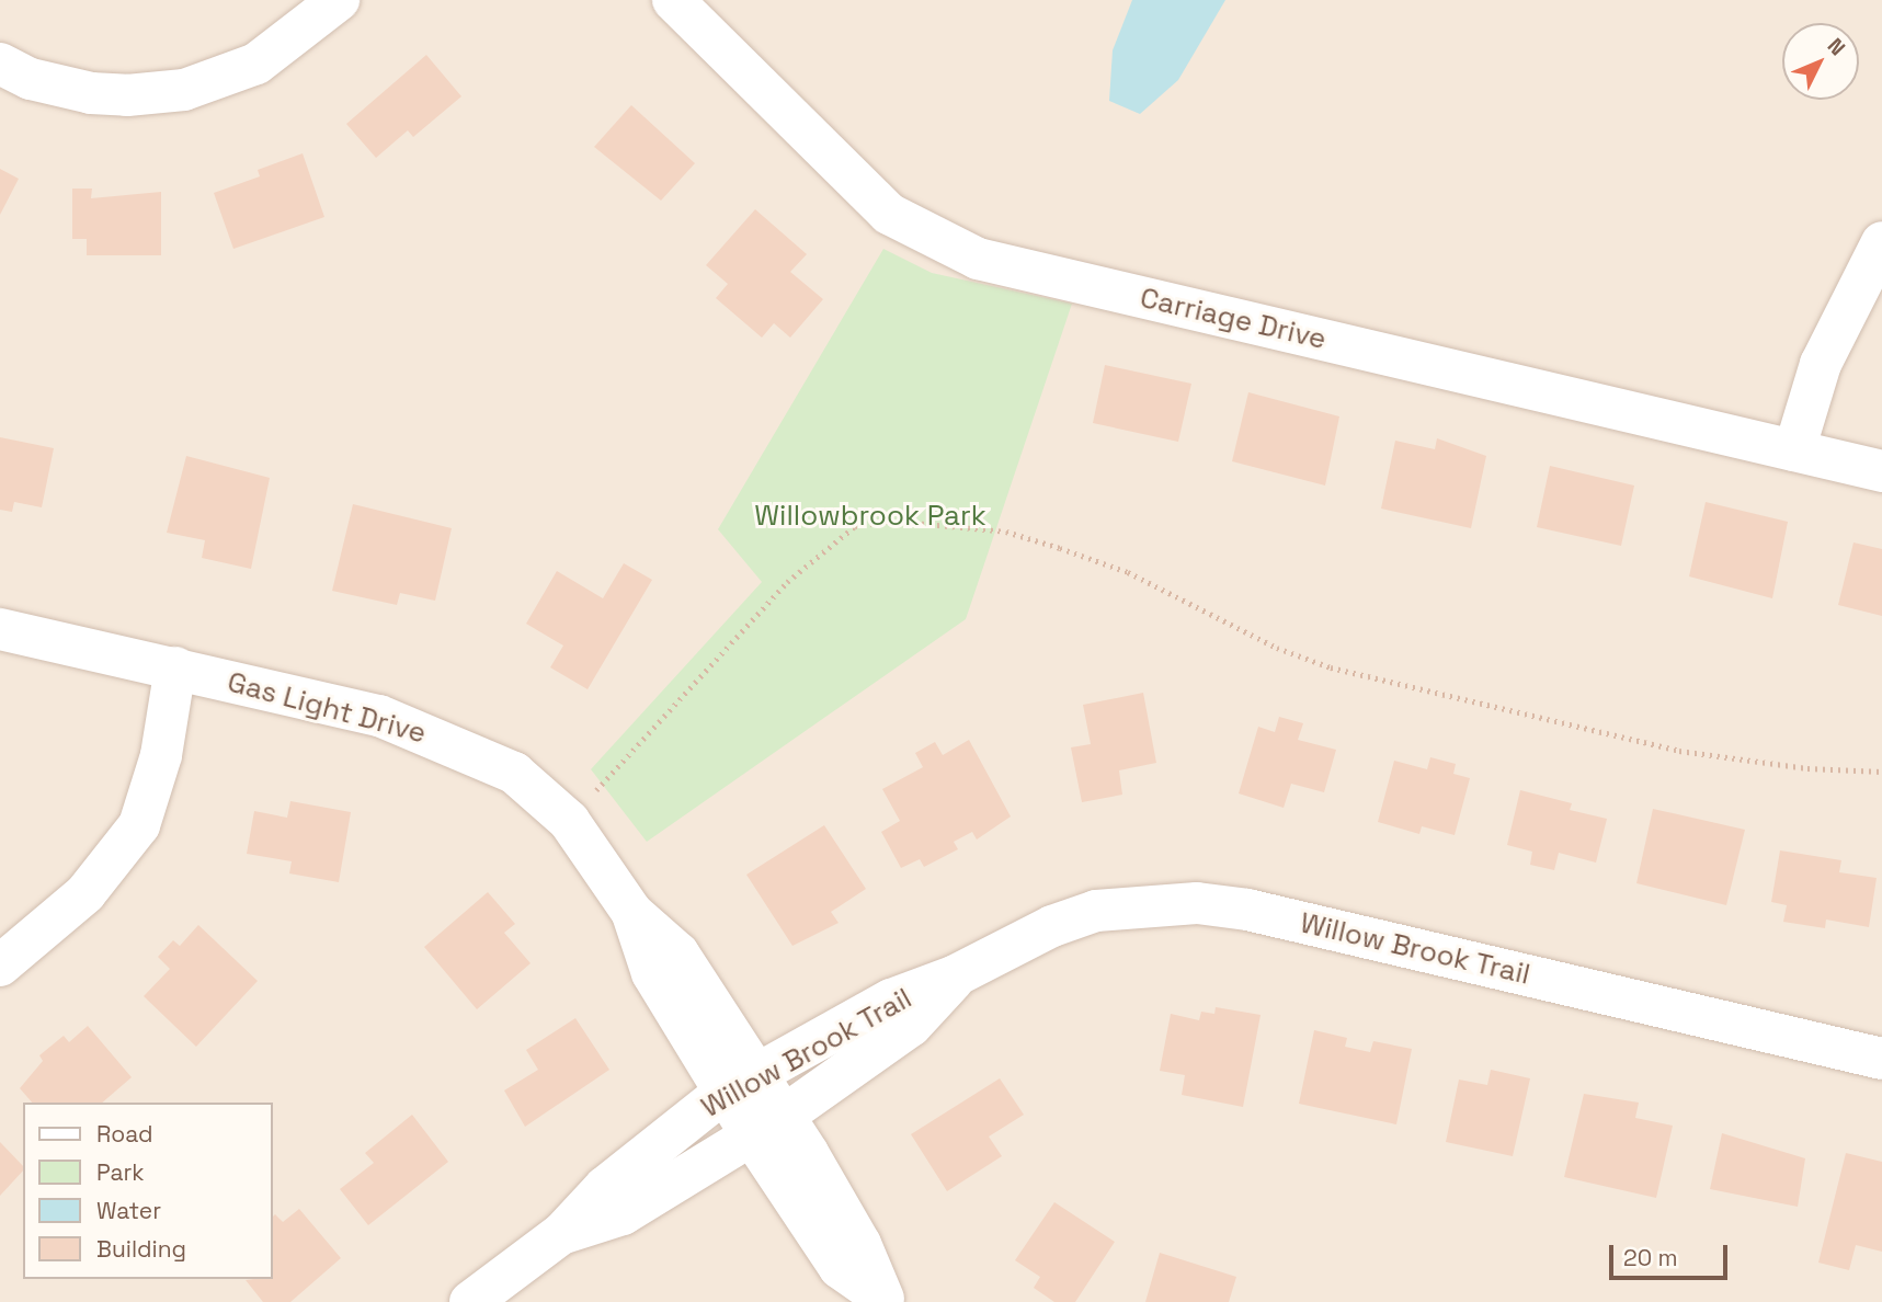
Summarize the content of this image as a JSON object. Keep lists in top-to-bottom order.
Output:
{
  "streets": {
    "street": ["Carriage Drive", "Gas Light Drive", "Willow Brook Trail"]
  },
  "crossings": [
    ["Gas Light Drive", "Willow Brook Trail"]
  ],
  "parks": ["Willowbrook Park"],
  "legend": [
    "Road",
    "Park",
    "Water",
    "Building"
  ],
  "scale_bar": "20 m",
  "north": "top right"
}
